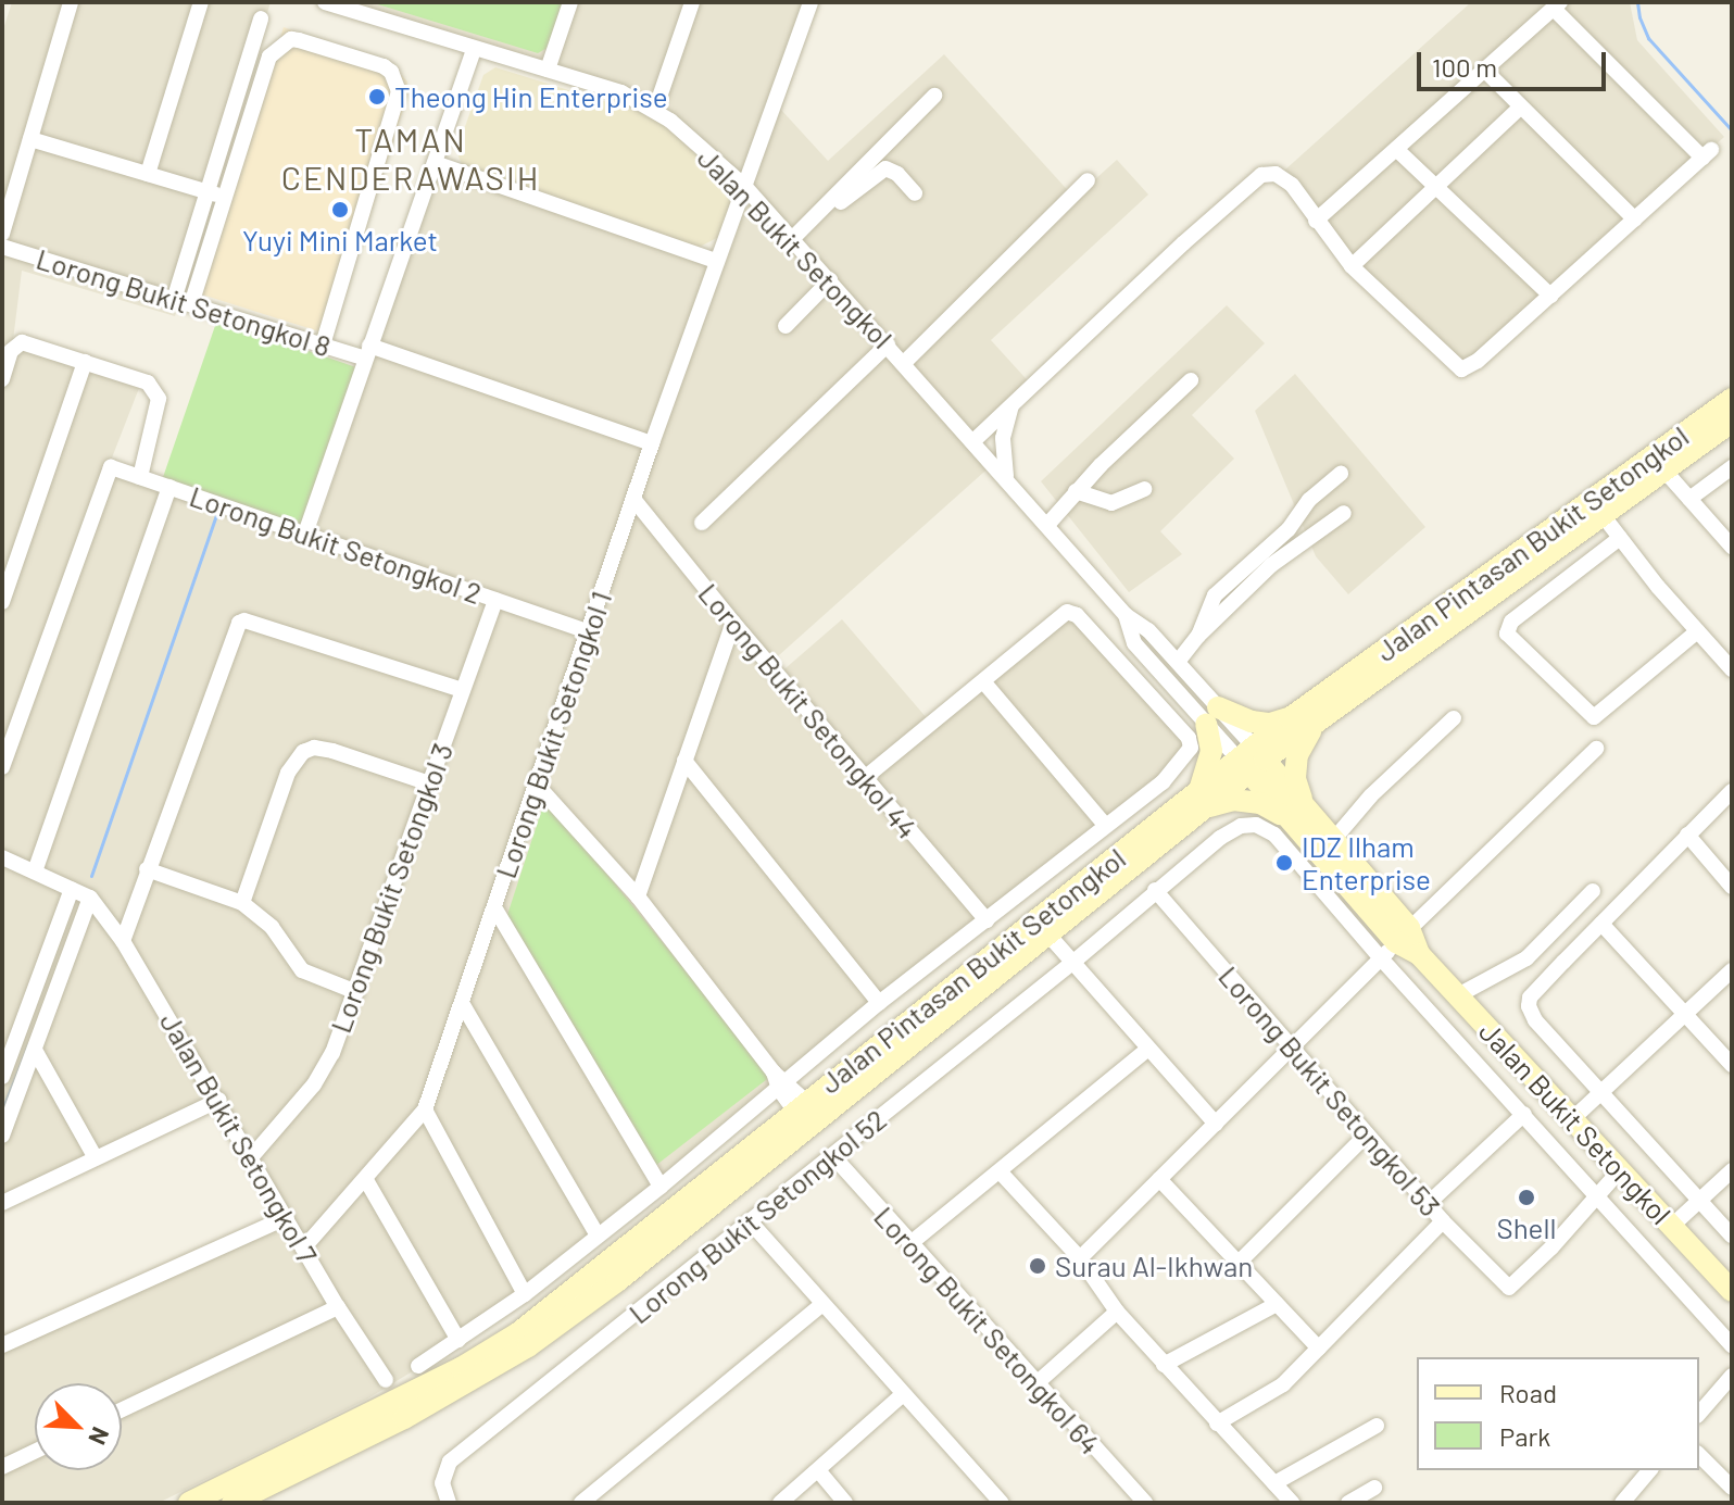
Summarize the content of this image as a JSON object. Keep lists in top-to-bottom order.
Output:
{
  "streets": {
    "main road": ["Jalan Bukit Setongkol", "Jalan Pintasan Bukit Setongkol"],
    "street": [
      "Lorong Bukit Setongkol 8",
      "Lorong Bukit Setongkol 2",
      "Lorong Bukit Setongkol 44",
      "Lorong Bukit Setongkol 1",
      "Lorong Bukit Setongkol 3",
      "Lorong Bukit Setongkol 53",
      "Jalan Bukit Setongkol 7",
      "Lorong Bukit Setongkol 52",
      "Lorong Bukit Setongkol 64"
    ]
  },
  "crossings": [
    ["Jalan Bukit Setongkol", "Jalan Pintasan Bukit Setongkol"],
    ["Jalan Bukit Setongkol", "Lorong Bukit Setongkol 1"],
    ["Jalan Bukit Setongkol", "Lorong Bukit Setongkol 52"],
    ["Lorong Bukit Setongkol 8", "Lorong Bukit Setongkol 1"],
    ["Jalan Pintasan Bukit Setongkol", "Lorong Bukit Setongkol 52"],
    ["Lorong Bukit Setongkol 2", "Lorong Bukit Setongkol 1"],
    ["Lorong Bukit Setongkol 2", "Lorong Bukit Setongkol 3"],
    ["Lorong Bukit Setongkol 44", "Lorong Bukit Setongkol 1"],
    ["Lorong Bukit Setongkol 1", "Jalan Bukit Setongkol 7"],
    ["Lorong Bukit Setongkol 3", "Jalan Bukit Setongkol 7"],
    ["Lorong Bukit Setongkol 53", "Lorong Bukit Setongkol 52"],
    ["Lorong Bukit Setongkol 52", "Lorong Bukit Setongkol 64"]
  ],
  "districts": ["TAMAN CENDERAWASIH"],
  "places": [
    "Theong Hin Enterprise",
    "Yuyi Mini Market",
    "IDZ Ilham Enterprise",
    "Shell",
    "Surau Al-Ikhwan"
  ],
  "legend": ["Road", "Park"],
  "scale_bar": "100 m",
  "north": "bottom right"
}
